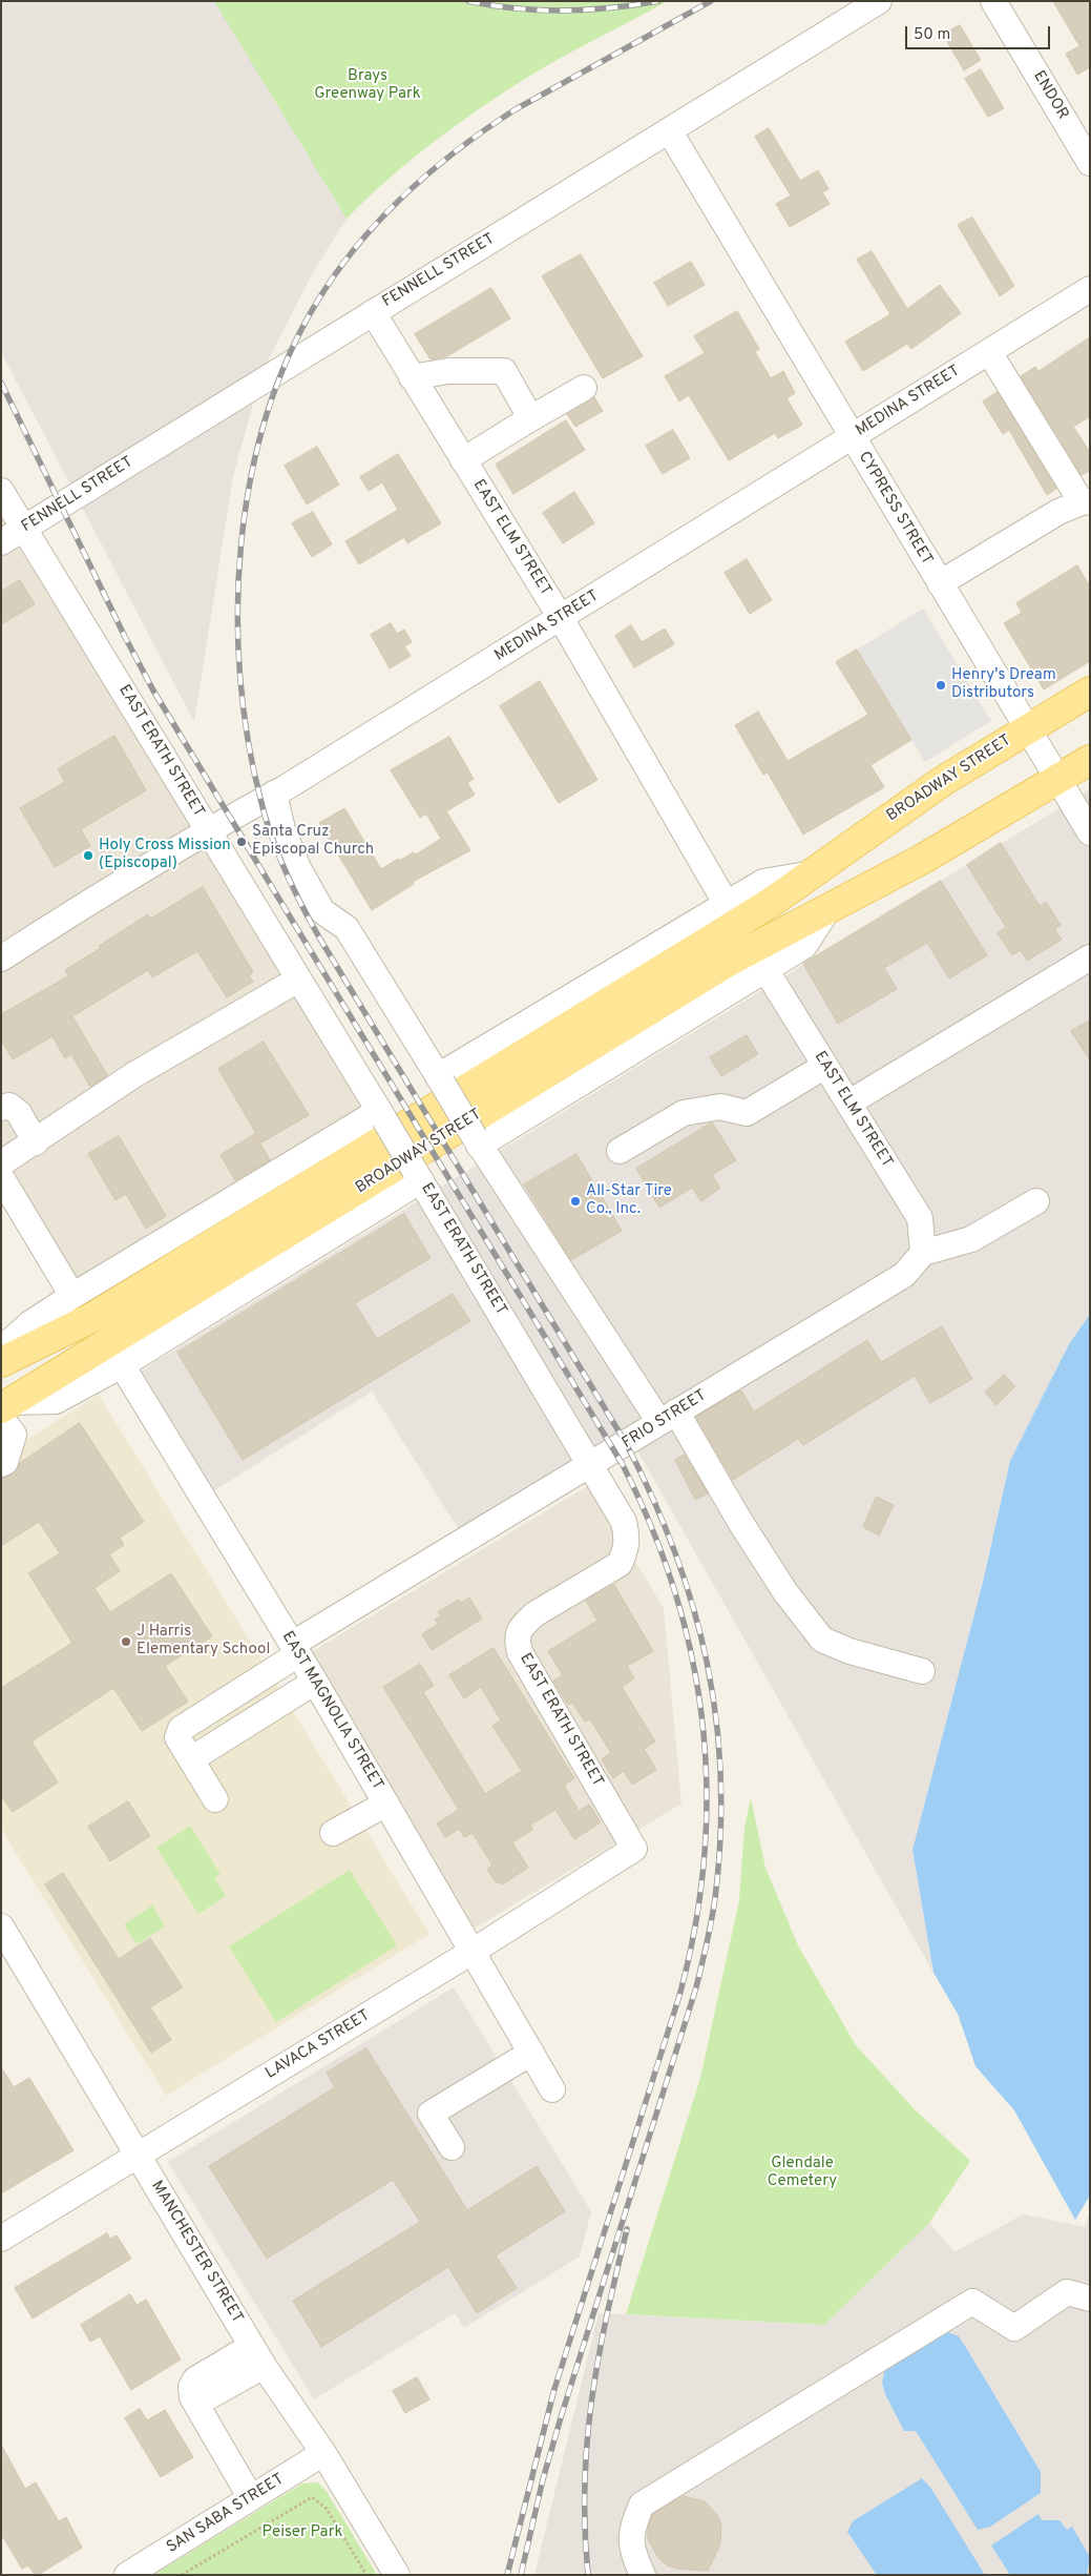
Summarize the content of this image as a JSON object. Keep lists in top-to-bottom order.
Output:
{
  "streets": {
    "main road": ["BROADWAY STREET"],
    "street": [
      "ENDOR",
      "FENNELL STREET",
      "MEDINA STREET",
      "CYPRESS STREET",
      "EAST ELM STREET",
      "EAST ERATH STREET",
      "FRIO STREET",
      "EAST MAGNOLIA STREET",
      "LAVACA STREET",
      "MANCHESTER STREET",
      "SAN SABA STREET"
    ]
  },
  "crossings": [
    ["FENNELL STREET", "CYPRESS STREET"],
    ["FENNELL STREET", "EAST ELM STREET"],
    ["FENNELL STREET", "EAST ERATH STREET"],
    ["MEDINA STREET", "CYPRESS STREET"],
    ["MEDINA STREET", "EAST ELM STREET"],
    ["MEDINA STREET", "EAST ERATH STREET"],
    ["CYPRESS STREET", "BROADWAY STREET"],
    ["EAST ELM STREET", "BROADWAY STREET"],
    ["EAST ELM STREET", "FRIO STREET"],
    ["EAST ERATH STREET", "BROADWAY STREET"],
    ["EAST ERATH STREET", "FRIO STREET"],
    ["EAST ERATH STREET", "LAVACA STREET"],
    ["BROADWAY STREET", "EAST MAGNOLIA STREET"],
    ["FRIO STREET", "EAST MAGNOLIA STREET"],
    ["EAST MAGNOLIA STREET", "LAVACA STREET"],
    ["LAVACA STREET", "MANCHESTER STREET"],
    ["MANCHESTER STREET", "SAN SABA STREET"]
  ],
  "parks": ["Brays Greenway Park", "Glendale Cemetery", "Peiser Park"],
  "places": [
    "Henry's Dream Distributors",
    "Santa Cruz Episcopal Church",
    "Holy Cross Mission (Episcopal)",
    "All-Star Tire Co., Inc.",
    "J Harris Elementary School"
  ],
  "scale_bar": "50 m"
}
